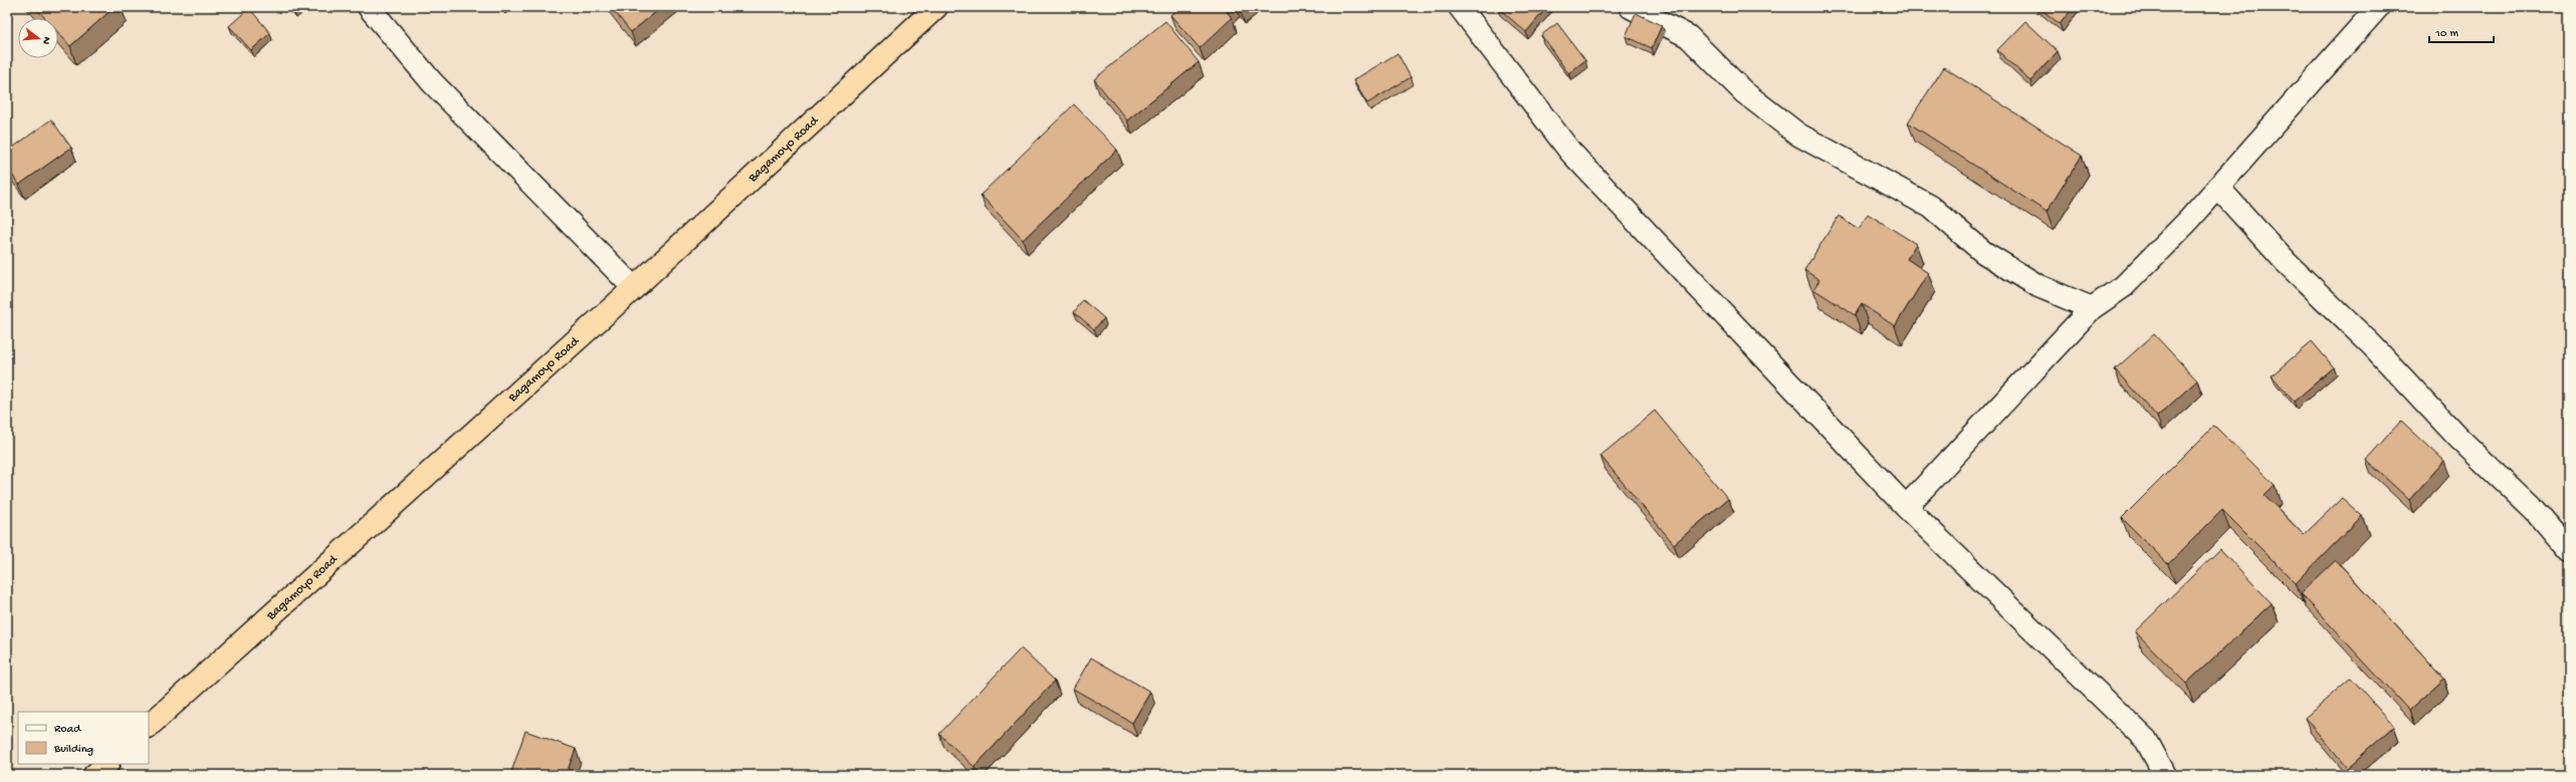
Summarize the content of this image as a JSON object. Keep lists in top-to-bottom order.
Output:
{
  "streets": {
    "highway": ["Bagamoyo Road"]
  },
  "legend": ["Road", "Building"],
  "scale_bar": "10 m",
  "north": "right"
}
